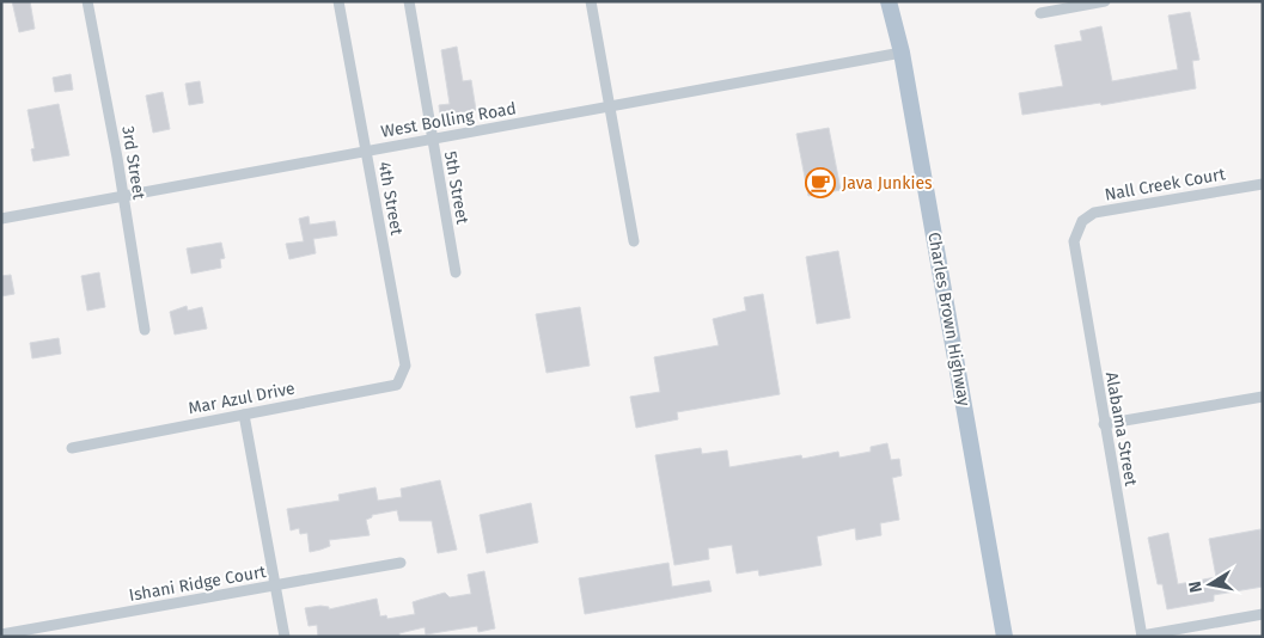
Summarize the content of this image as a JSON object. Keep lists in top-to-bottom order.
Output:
{
  "streets": {
    "main road": ["Charles Brown Highway"],
    "street": [
      "West Bolling Road",
      "3rd Street",
      "Nall Creek Court",
      "5th Street",
      "4th Street",
      "Mar Azul Drive",
      "Alabama Street",
      "Ishani Ridge Court"
    ]
  },
  "crossings": [
    ["West Bolling Road", "3rd Street"],
    ["West Bolling Road", "5th Street"],
    ["West Bolling Road", "4th Street"],
    ["West Bolling Road", "Charles Brown Highway"],
    ["Nall Creek Court", "Alabama Street"],
    ["4th Street", "Mar Azul Drive"]
  ],
  "places": {
    "cafe": ["Java Junkies"]
  },
  "north": "left"
}
